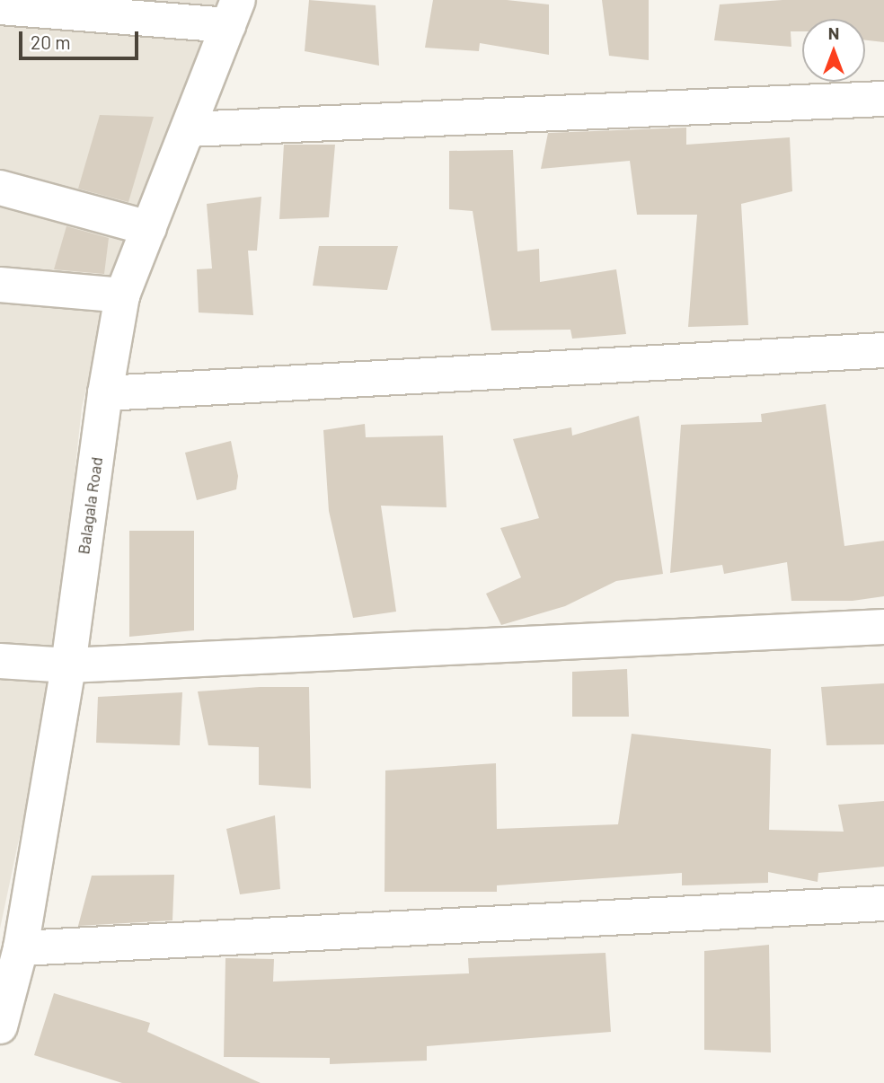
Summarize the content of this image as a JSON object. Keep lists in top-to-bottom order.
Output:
{
  "streets": {
    "street": ["Balagala Road"]
  },
  "scale_bar": "20 m",
  "north": "top"
}
